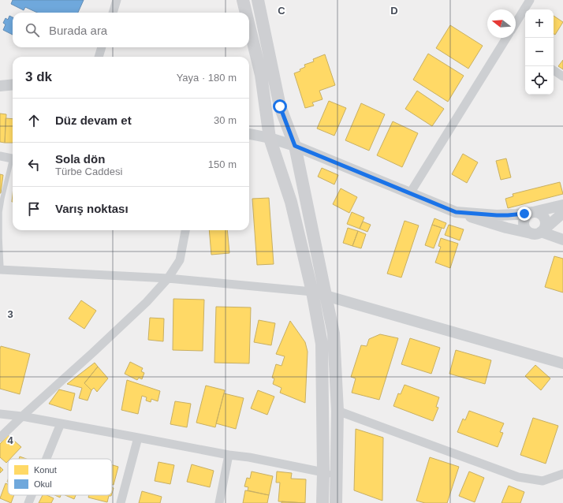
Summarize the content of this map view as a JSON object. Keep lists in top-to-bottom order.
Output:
{
  "legend": ["Konut", "Okul"],
  "north": "left",
  "page": {
    "map_buttons": ["+", "−"],
    "search": "Burada ara",
    "heading": ["3 dk", "Yaya · 180 m"],
    "list": [
      ["Düz devam et", "30 m"],
      ["Sola dön", "Türbe Caddesi", "150 m"],
      "Varış noktası"
    ]
  },
  "grid": {
    "columns": ["C", "D"],
    "rows": ["3", "4"]
  }
}
